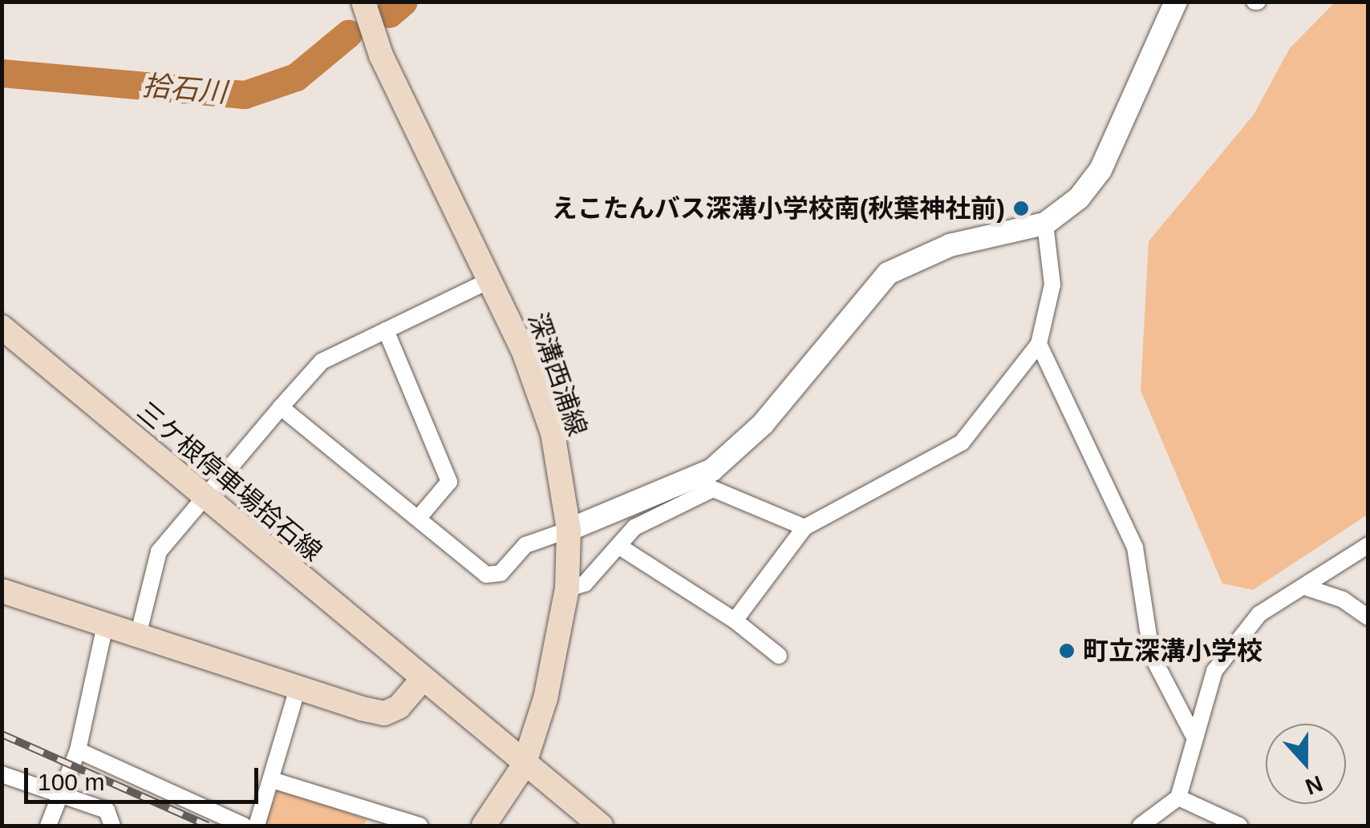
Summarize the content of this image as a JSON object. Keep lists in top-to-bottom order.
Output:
{
  "streets": {
    "main road": ["深溝西浦線", "三ケ根停車場拾石線"]
  },
  "crossings": [
    ["深溝西浦線", "三ケ根停車場拾石線"]
  ],
  "water": ["拾石川"],
  "places": ["えこたんバス深溝小学校南(秋葉神社前)", "町立深溝小学校"],
  "scale_bar": "100 m",
  "north": "bottom"
}
